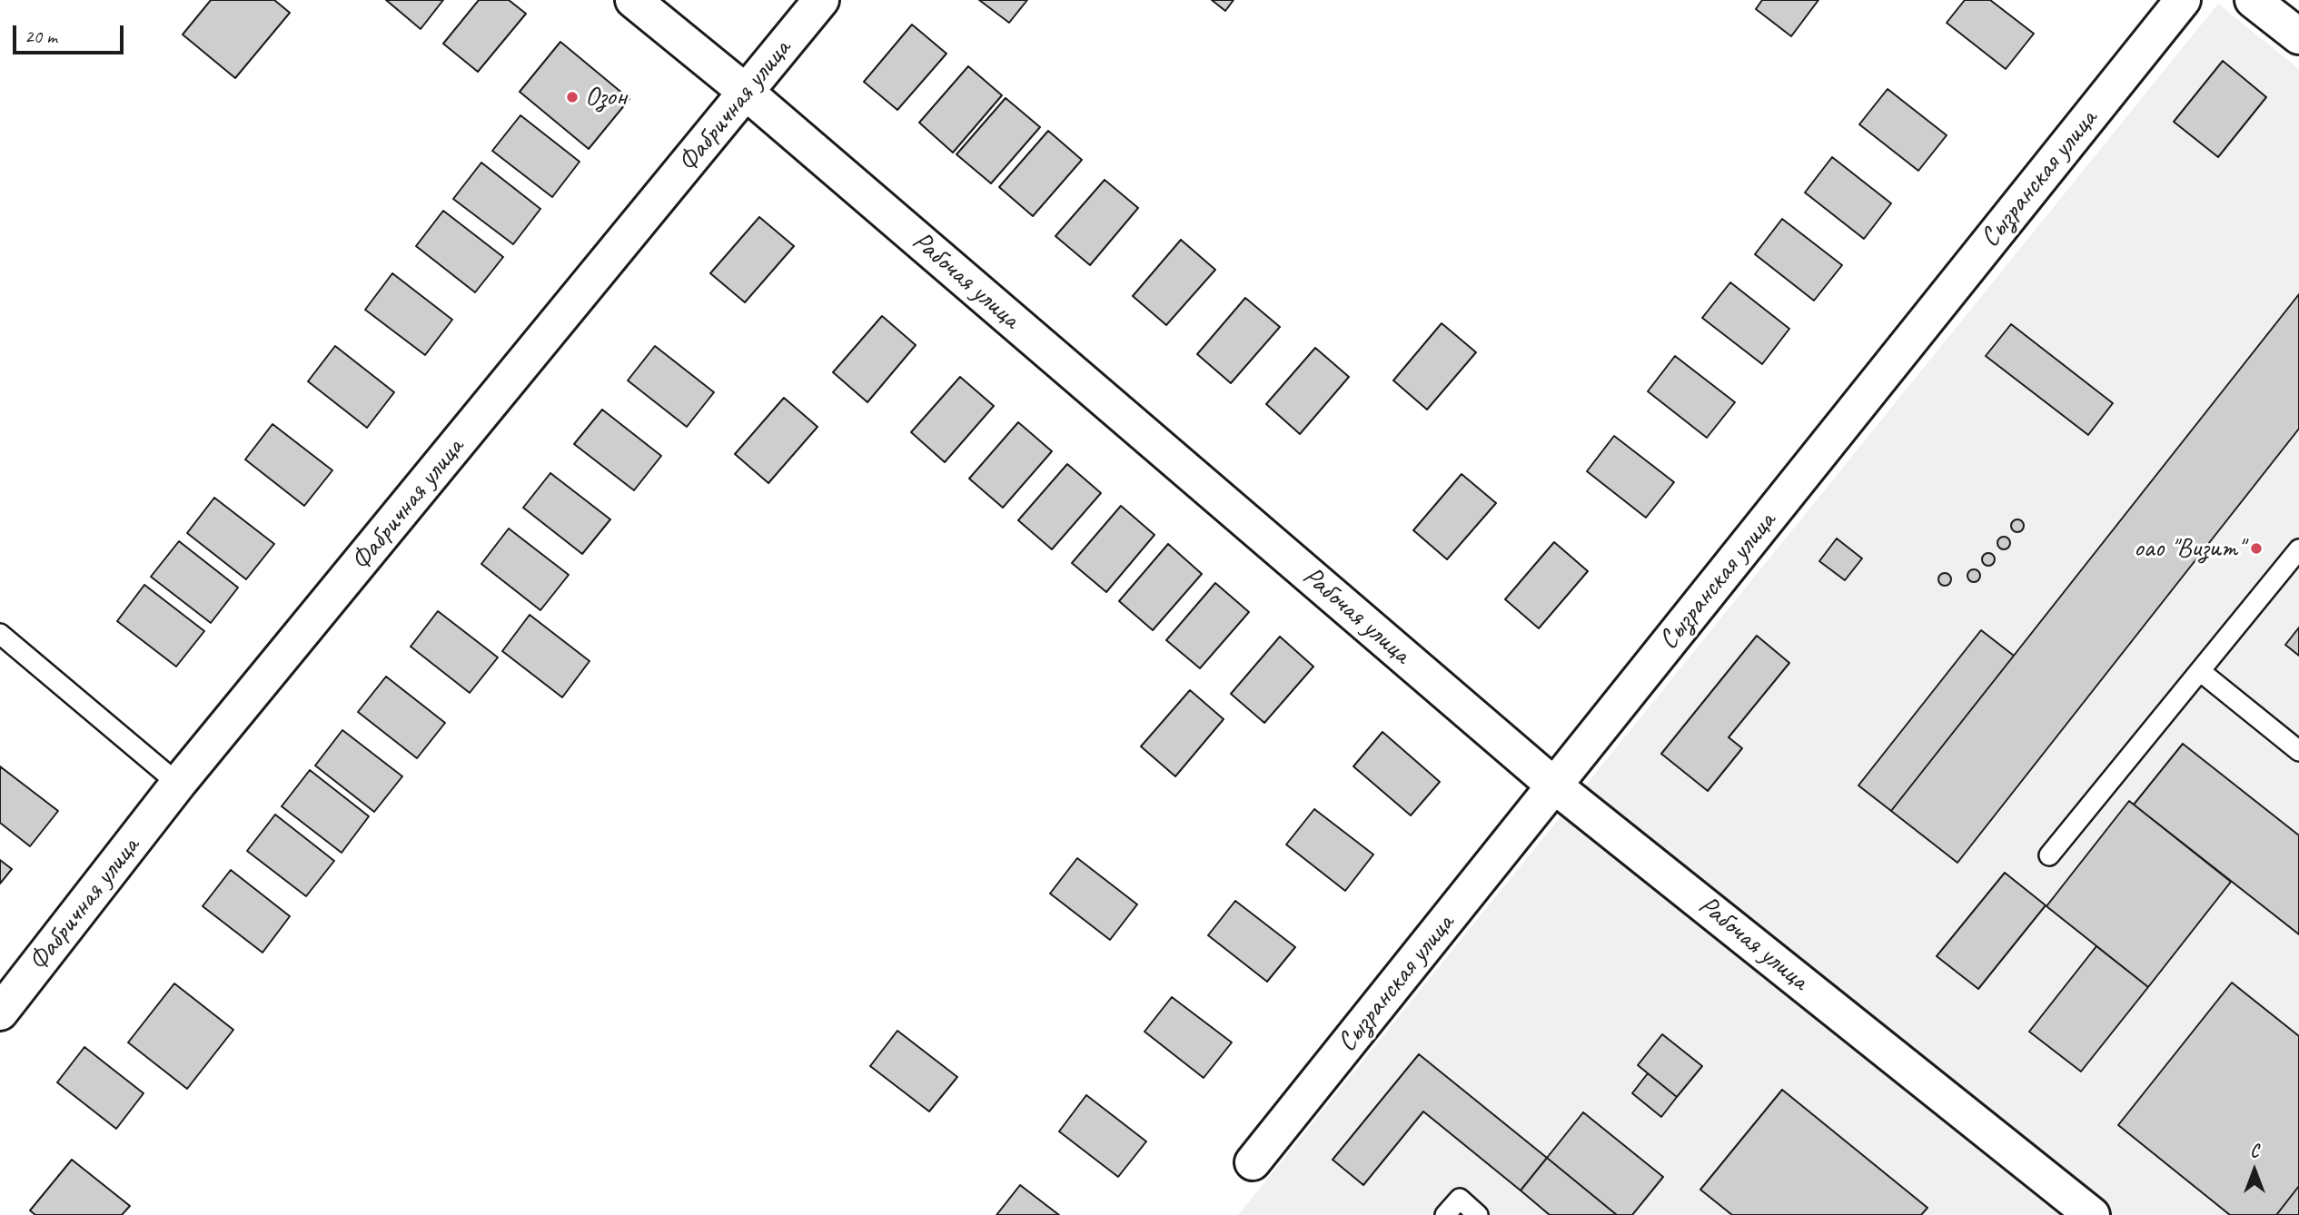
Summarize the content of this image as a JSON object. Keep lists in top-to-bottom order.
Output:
{
  "streets": {
    "street": ["Фабричная улица", "Сызранская улица", "Рабочая улица"]
  },
  "crossings": [
    ["Фабричная улица", "Рабочая улица"],
    ["Сызранская улица", "Рабочая улица"]
  ],
  "places": ["Озон", "оао \"Визит\""],
  "scale_bar": "20 m",
  "north": "top"
}
